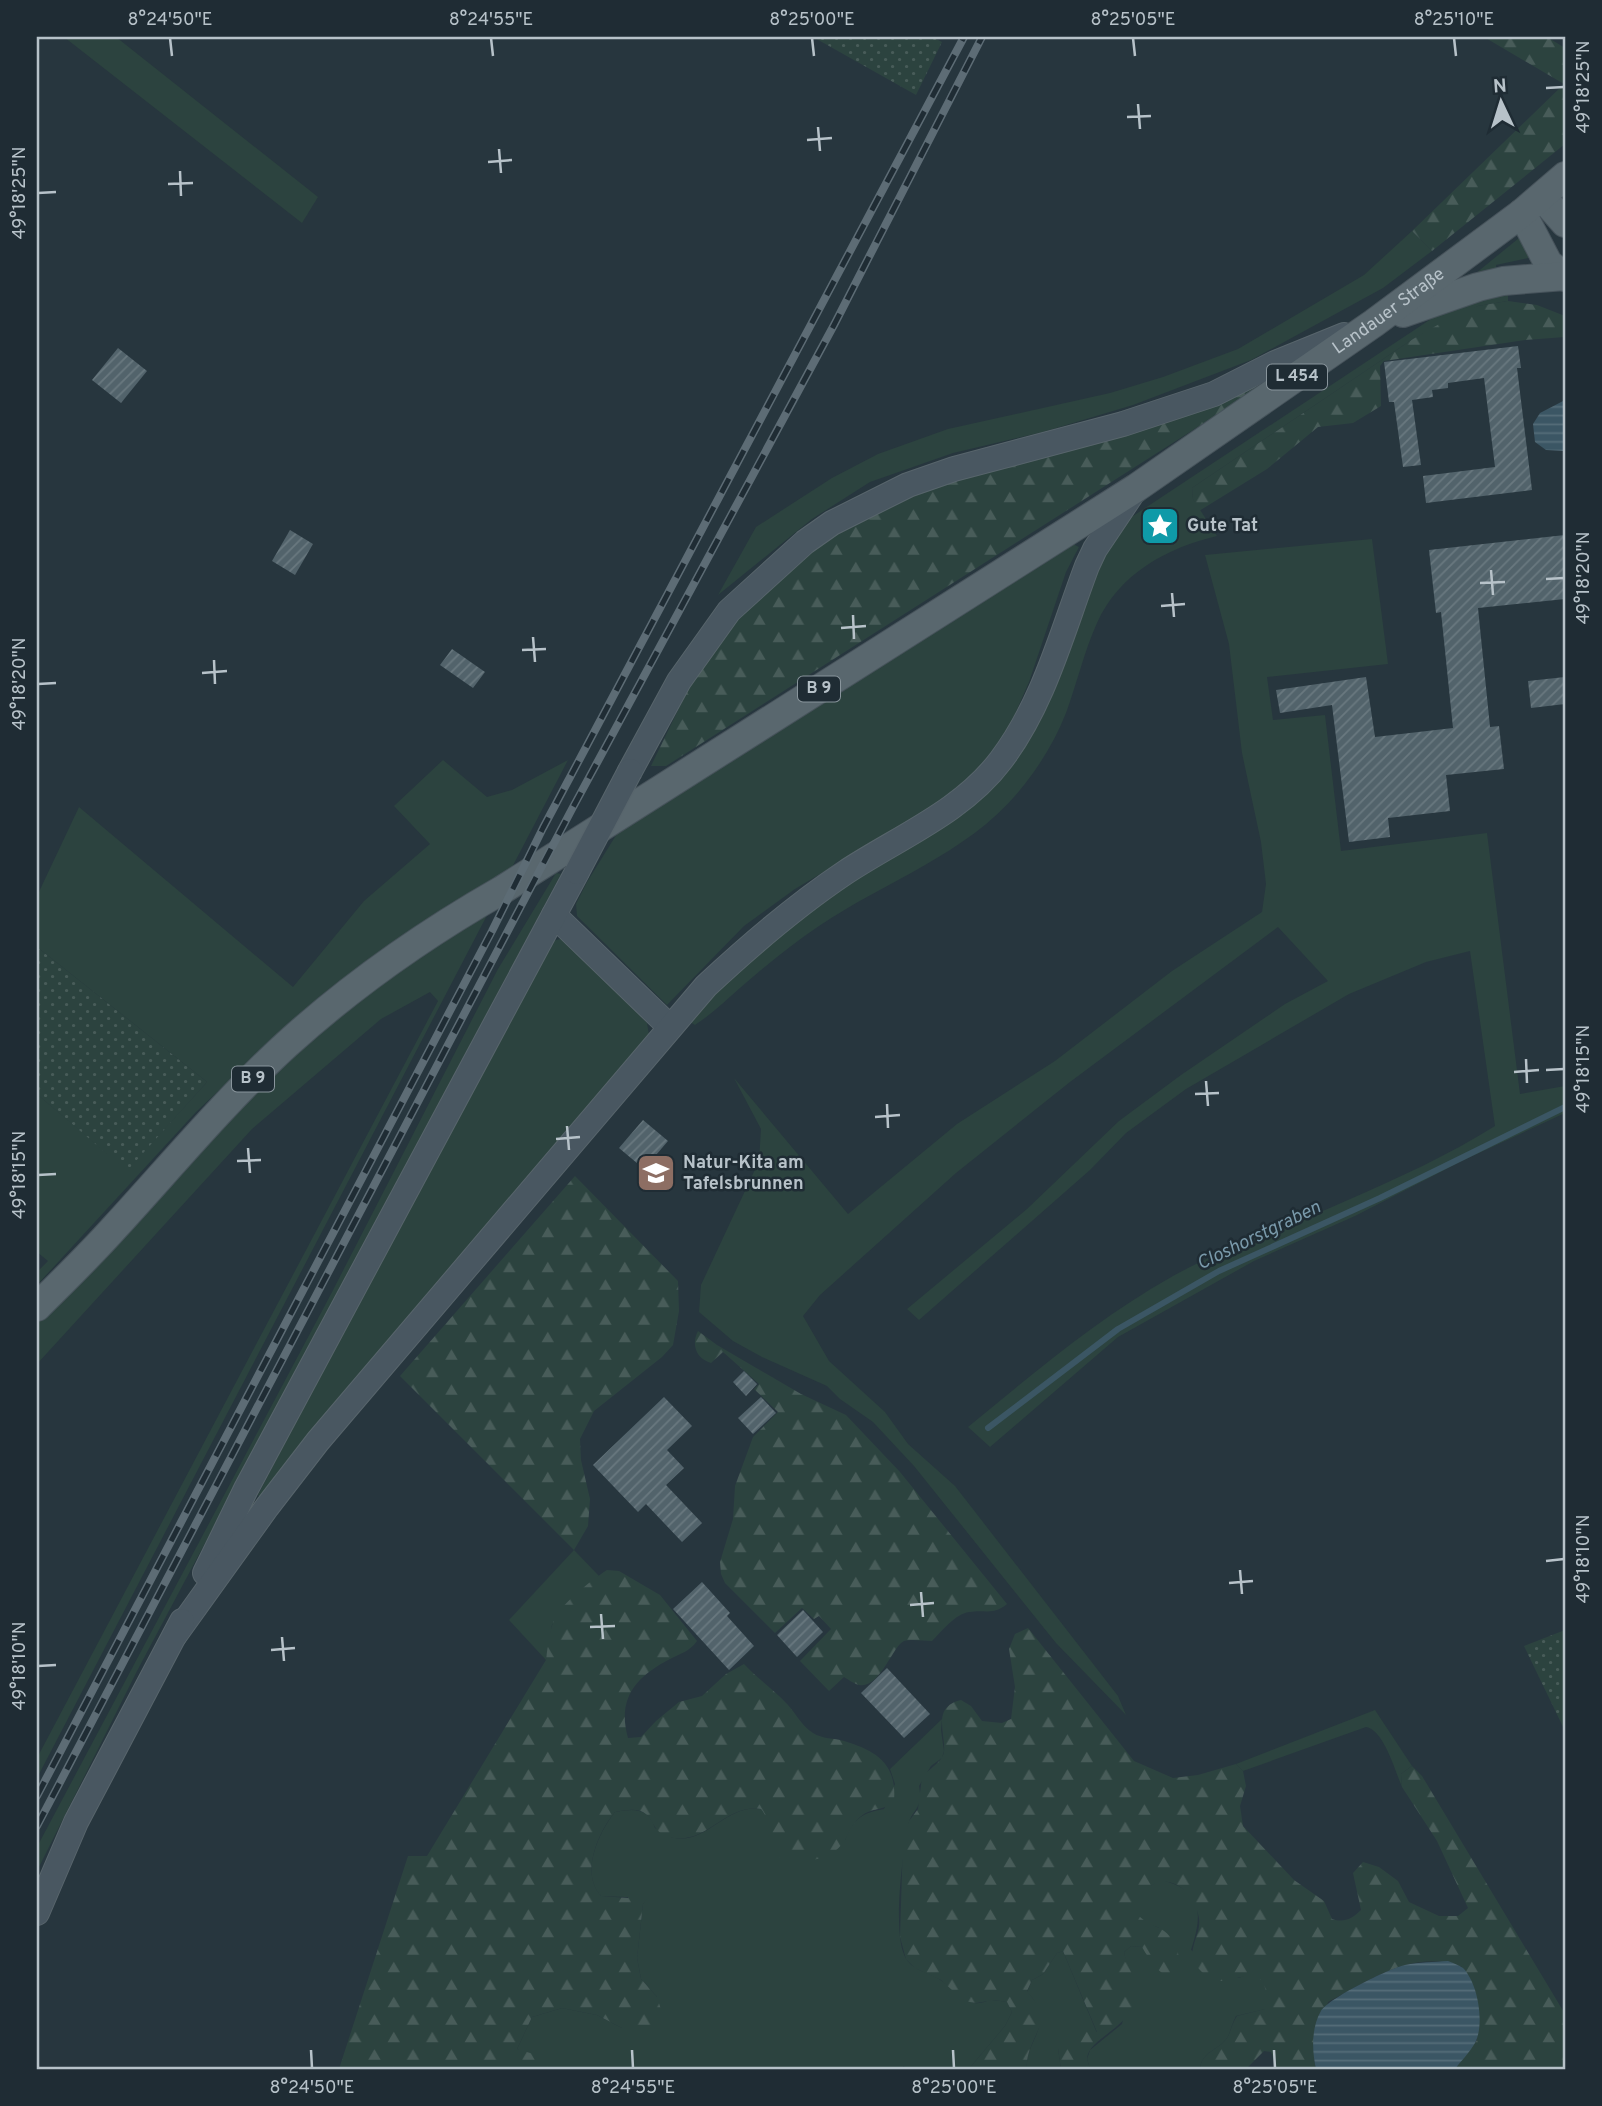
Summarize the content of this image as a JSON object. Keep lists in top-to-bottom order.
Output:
{
  "streets": {
    "main road": ["Landauer Straße", "L 454", "B 9"]
  },
  "crossings": [
    ["Landauer Straße", "B 9"]
  ],
  "water": ["Closhorstgraben"],
  "places": {
    "place": ["Gute Tat"],
    "school or university": ["Natur-Kita am Tafelsbrunnen"]
  },
  "north": "top",
  "coordinates": [
    "8°24'50\"E",
    "8°24'55\"E",
    "8°25'00\"E",
    "8°25'05\"E",
    "8°25'10\"E",
    "49°18'25\"N",
    "49°18'20\"N",
    "49°18'15\"N",
    "49°18'10\"N"
  ]
}
